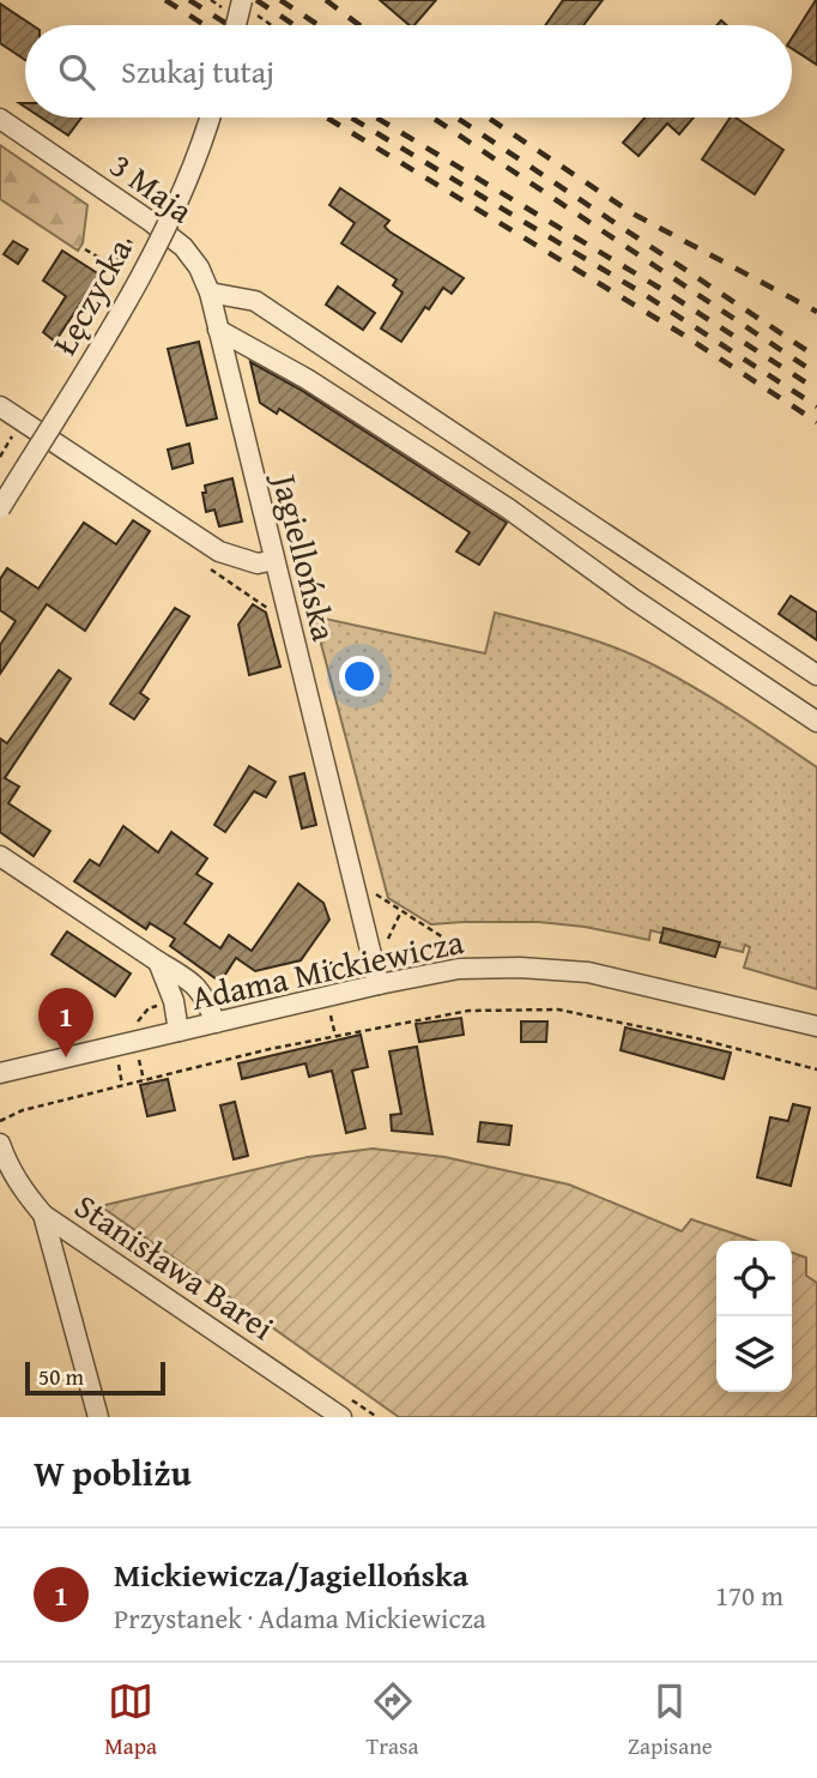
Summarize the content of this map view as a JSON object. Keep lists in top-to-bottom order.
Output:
{
  "streets": {
    "street": [
      "3 Maja",
      "Łęczycka",
      "Jagiellońska",
      "Adama Mickiewicza",
      "Stanisława Barei"
    ]
  },
  "crossings": [
    ["3 Maja", "Jagiellońska"],
    ["Jagiellońska", "Adama Mickiewicza"]
  ],
  "scale_bar": "50 m",
  "page": {
    "search": "Szukaj tutaj",
    "pins": "1",
    "scale": "50 m",
    "heading": "W pobliżu",
    "list": [
      {
        "mark": "1",
        "name": "Mickiewicza/Jagiellońska",
        "note": "Przystanek · Adama Mickiewicza",
        "value": "170 m"
      }
    ],
    "nav": ["Mapa", "Trasa", "Zapisane"]
  }
}
